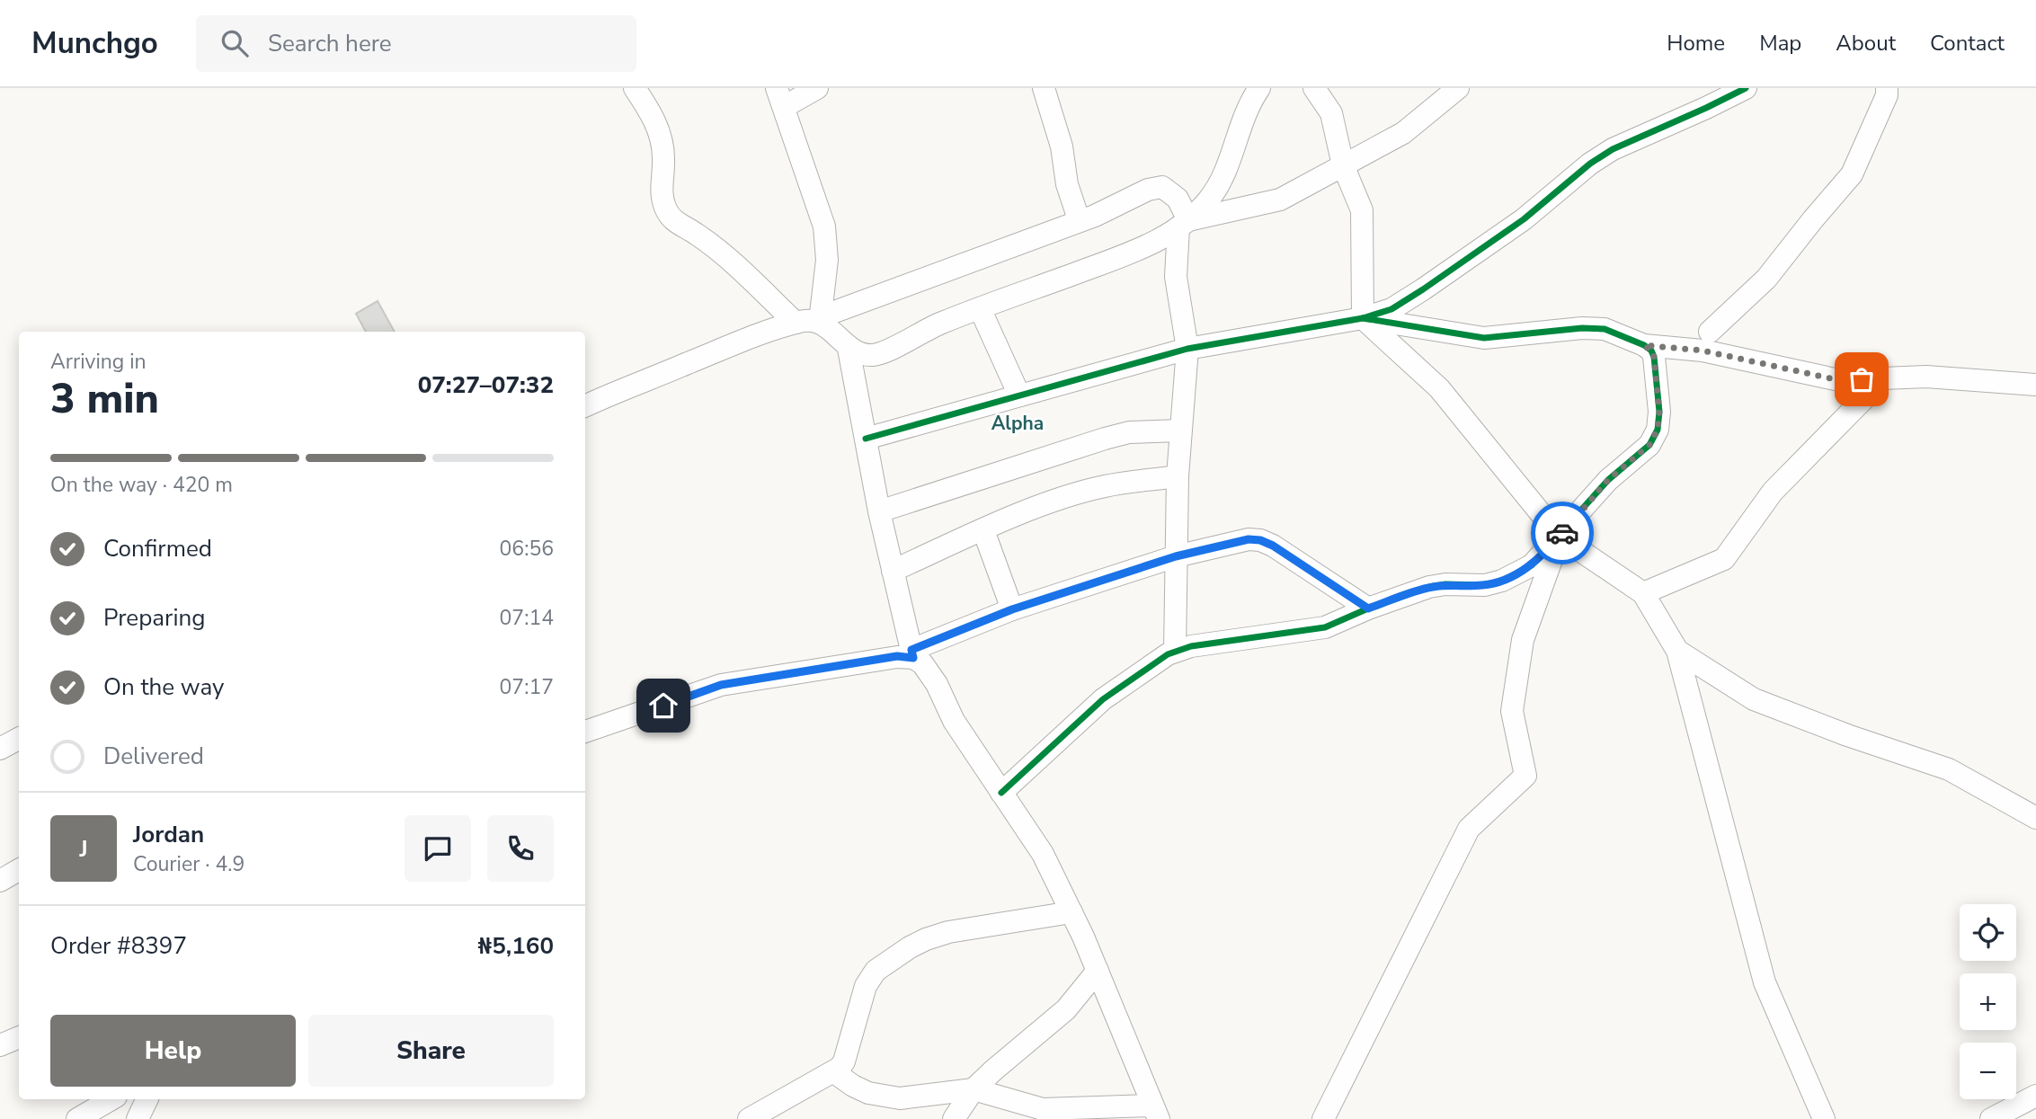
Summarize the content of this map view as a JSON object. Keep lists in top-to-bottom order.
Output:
{
  "districts": ["Alpha"],
  "page": {
    "header": "Munchgo",
    "search": "Search here",
    "nav": [
      "Home",
      "Map",
      "About",
      "Contact"
    ],
    "heading": ["3 min", "Arriving in", "07:27–07:32"],
    "panel": [
      "Jordan",
      "Courier · 4.9",
      "Order #8397",
      "₦5,160"
    ],
    "bar": "On the way · 420 m",
    "list": [
      ["Confirmed", "06:56"],
      ["Preparing", "07:14"],
      ["On the way", "07:17"],
      "Delivered"
    ],
    "round": "J",
    "map_buttons": ["+", "−"],
    "buttons": ["Help", "Share"]
  }
}
